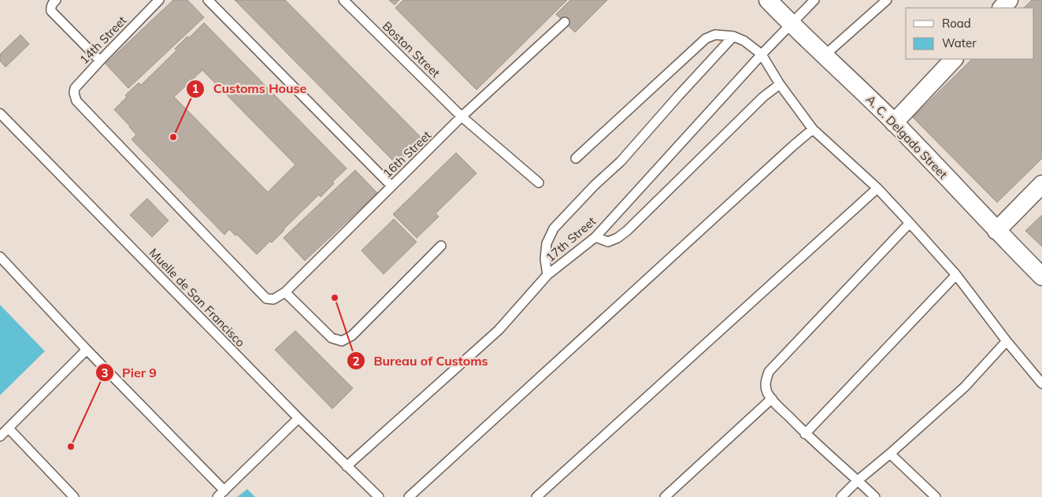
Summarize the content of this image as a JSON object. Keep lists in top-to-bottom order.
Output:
{
  "streets": {
    "street": ["A. C. Delgado Street"],
    "lane": [
      "14th Street",
      "Boston Street",
      "16th Street",
      "17th Street",
      "Muelle de San Francisco"
    ]
  },
  "crossings": [
    ["14th Street", "16th Street"],
    ["Boston Street", "16th Street"],
    ["A. C. Delgado Street", "17th Street"],
    ["17th Street", "Muelle de San Francisco"]
  ],
  "places": ["Customs House", "Bureau of Customs", "Pier 9"],
  "legend": ["Road", "Water"]
}
